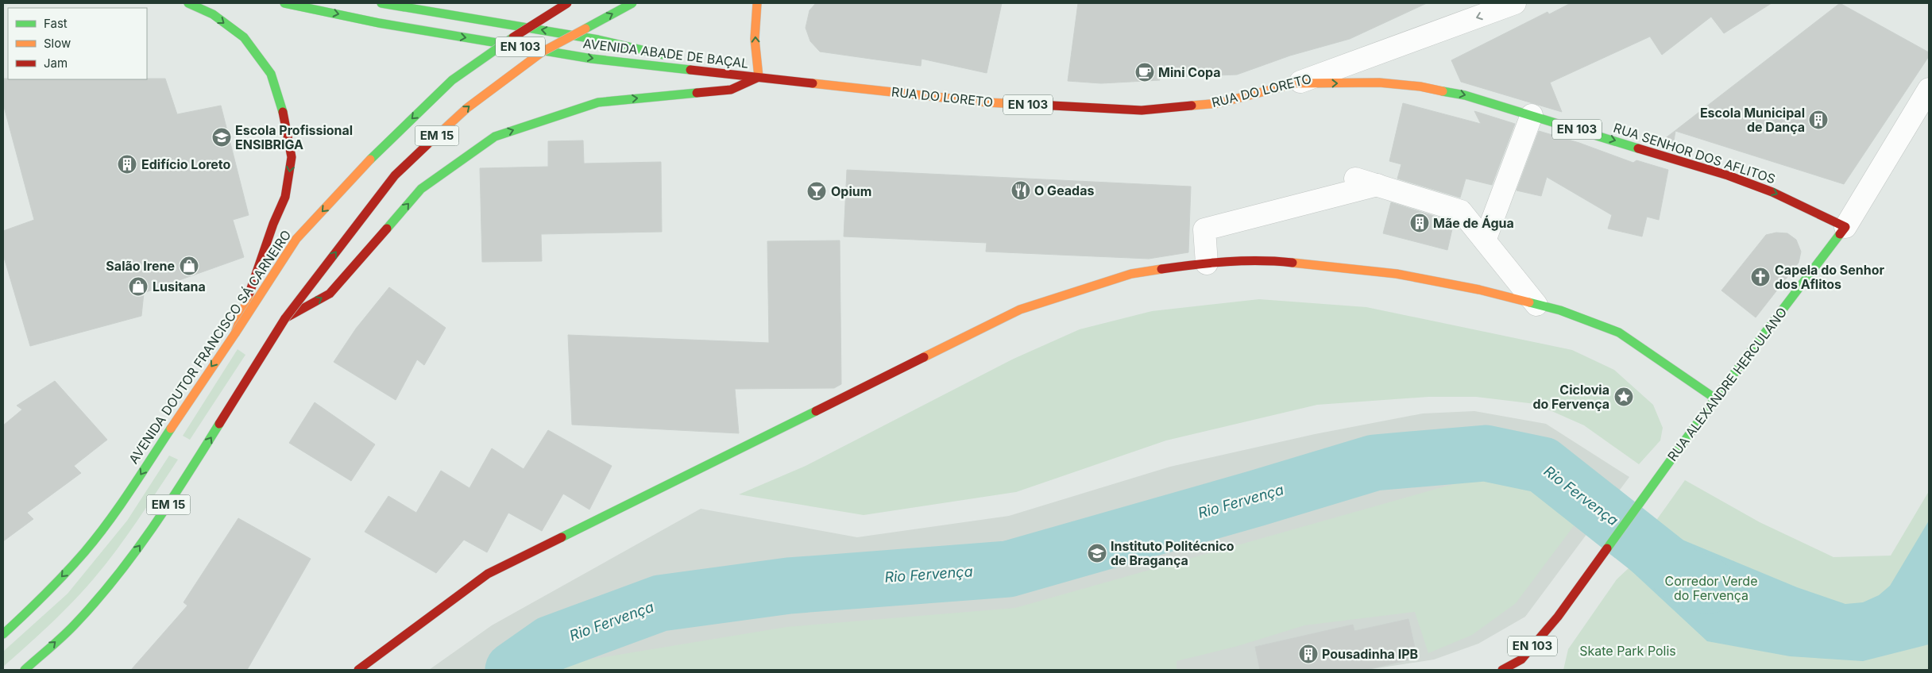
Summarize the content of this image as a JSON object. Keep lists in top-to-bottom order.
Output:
{
  "streets": {
    "main road": [
      "EN 103",
      "AVENIDA ABADE DE BAÇAL",
      "RUA DO LORETO",
      "EM 15",
      "RUA SENHOR DOS AFLITOS",
      "AVENIDA DOUTOR FRANCISCO SÁ CARNEIRO",
      "RUA ALEXANDRE HERCULANO"
    ]
  },
  "crossings": [
    ["AVENIDA ABADE DE BAÇAL", "RUA DO LORETO"],
    ["RUA DO LORETO", "RUA SENHOR DOS AFLITOS"],
    ["RUA SENHOR DOS AFLITOS", "RUA ALEXANDRE HERCULANO"]
  ],
  "one_way": ["RUA SENHOR DOS AFLITOS"],
  "water": ["Rio Fervença"],
  "parks": ["Corredor Verde do Fervença", "Skate Park Polis"],
  "places": {
    "cafe": ["Mini Copa"],
    "building": [
      "Escola Municipal de Dança",
      "Edifício Loreto",
      "Mãe de Água",
      "Pousadinha IPB"
    ],
    "school or university": ["Escola Profissional ENSIBRIGA", "Instituto Politécnico de Bragança"],
    "restaurant": ["O Geadas"],
    "bar": ["Opium"],
    "shop": ["Salão Irene", "Lusitana"],
    "church": ["Capela do Senhor dos Aflitos"],
    "place": ["Ciclovia do Fervença"]
  },
  "legend": ["Fast", "Slow", "Jam"]
}
